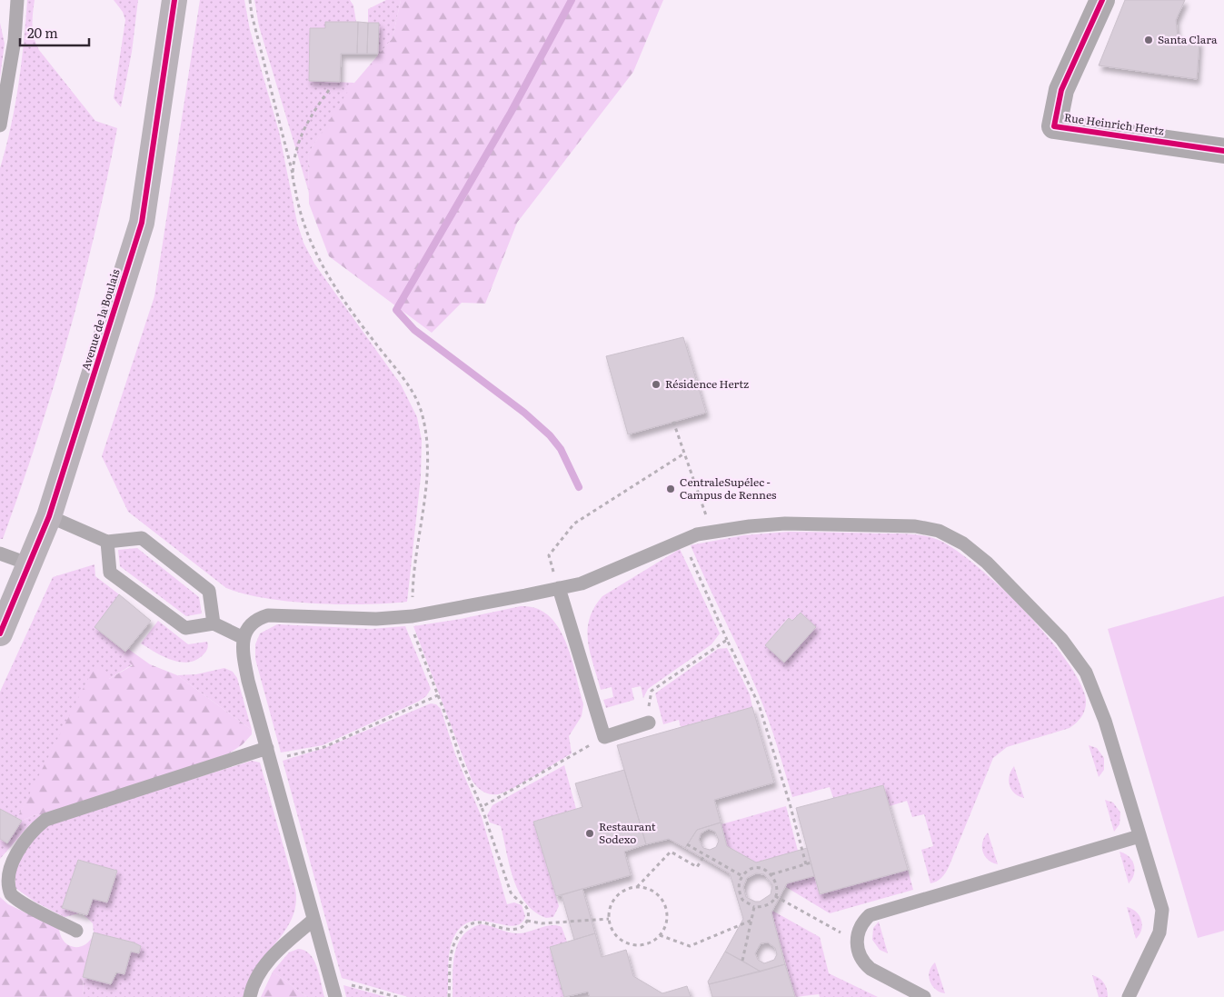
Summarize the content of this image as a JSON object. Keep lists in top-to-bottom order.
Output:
{
  "streets": {
    "street": ["Rue Heinrich Hertz", "Avenue de la Boulais"]
  },
  "places": [
    "Santa Clara",
    "Résidence Hertz",
    "CentraleSupélec - Campus de Rennes",
    "Restaurant Sodexo"
  ],
  "scale_bar": "20 m"
}
